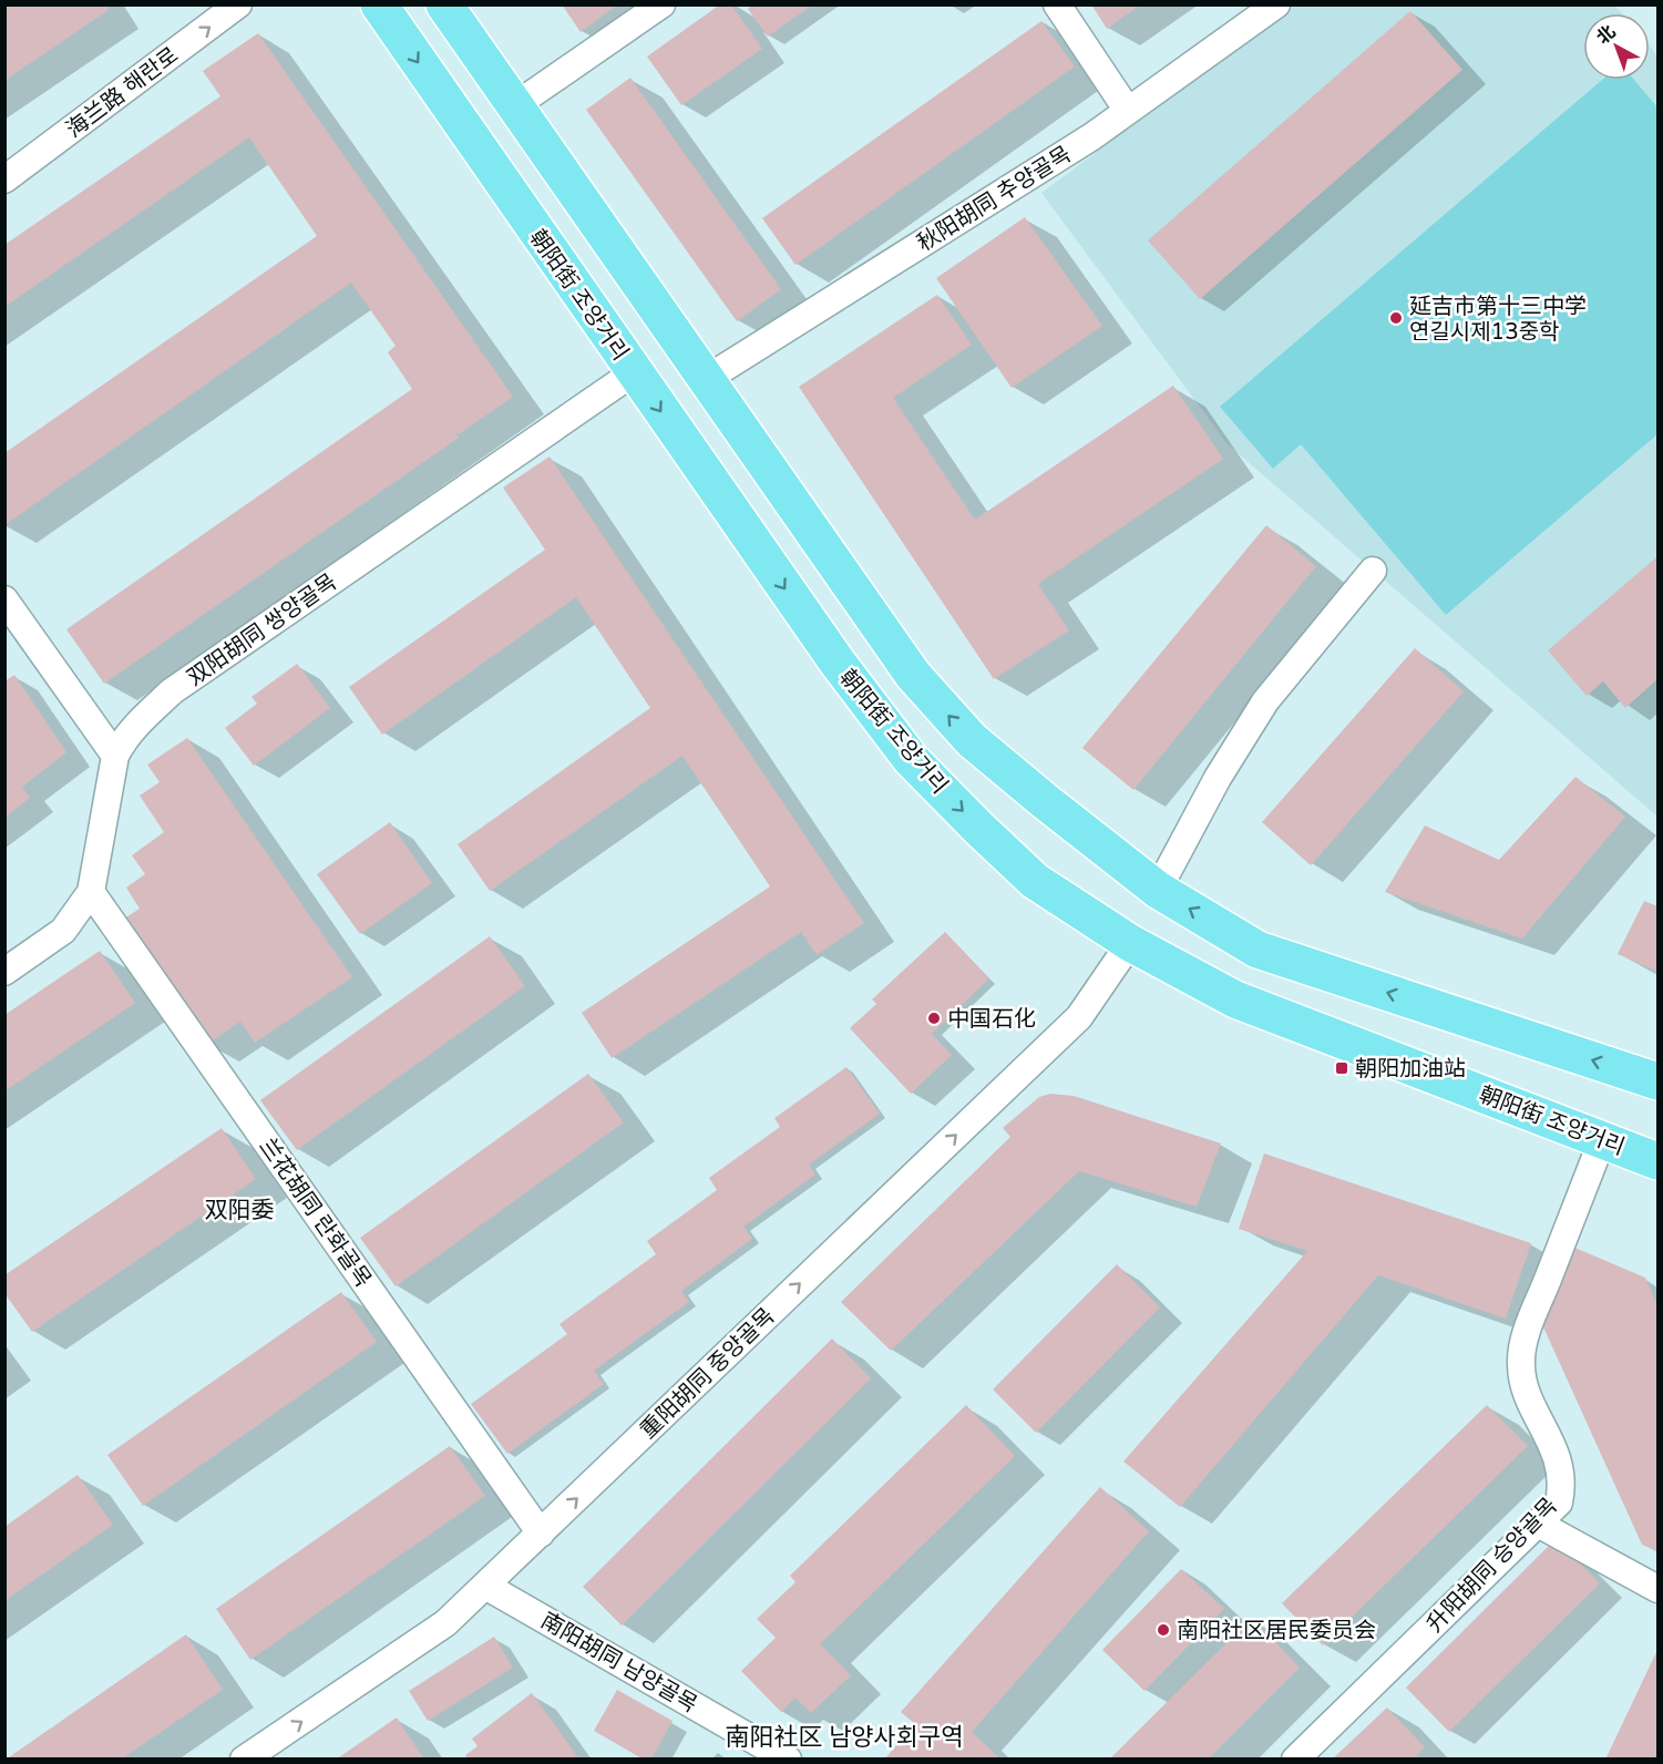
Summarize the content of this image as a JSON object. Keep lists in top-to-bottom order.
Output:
{
  "streets": {
    "main road": ["朝阳街 조양거리"],
    "street": [
      "海兰路 해란로",
      "秋阳胡同 추양골목",
      "双阳胡同 쌍양골목",
      "兰花胡同 란화골목",
      "重阳胡同 중양골목",
      "升阳胡同 승양골목",
      "南阳胡同 남양골목"
    ]
  },
  "crossings": [
    ["朝阳街 조양거리", "双阳胡同 쌍양골목"],
    ["朝阳街 조양거리", "重阳胡同 중양골목"],
    ["朝阳街 조양거리", "升阳胡同 승양골목"],
    ["双阳胡同 쌍양골목", "兰花胡同 란화골목"],
    ["兰花胡同 란화골목", "重阳胡同 중양골목"],
    ["重阳胡同 중양골목", "南阳胡同 남양골목"]
  ],
  "one_way": ["海兰路 해란로", "重阳胡同 중양골목"],
  "districts": ["双阳委", "南阳社区 남양사회구역"],
  "places": {
    "other": ["延吉市第十三中学 연길시제13중학", "中国石化", "南阳社区居民委员会"],
    "transit": ["朝阳加油站"]
  },
  "north": "top left"
}
